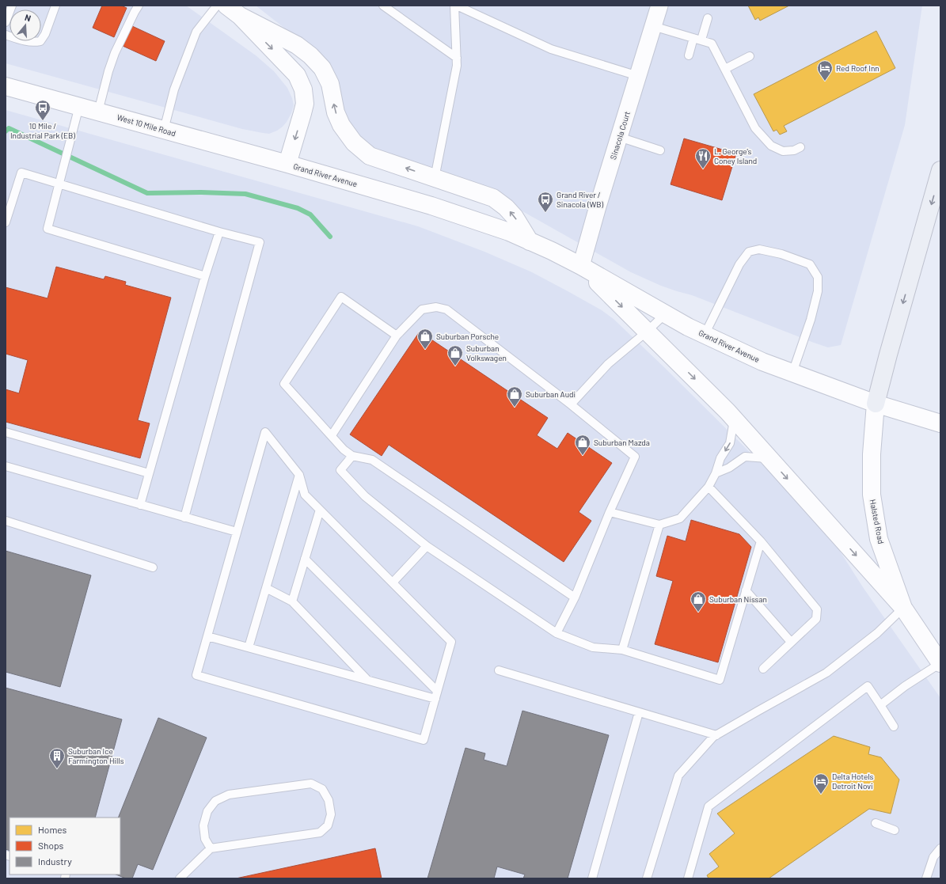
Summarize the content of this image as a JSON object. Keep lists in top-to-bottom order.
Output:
{
  "streets": {
    "main road": ["West 10 Mile Road", "Grand River Avenue", "Halsted Road"],
    "street": ["Sinacola Court"]
  },
  "crossings": [
    ["West 10 Mile Road", "Grand River Avenue"],
    ["Sinacola Court", "Grand River Avenue"],
    ["Grand River Avenue", "Halsted Road"]
  ],
  "places": {
    "hotel": ["Red Roof Inn", "Delta Hotels Detroit Novi"],
    "bus stop": ["10 Mile / Industrial Park (EB)", "Grand River / Sinacola (WB)"],
    "restaurant": ["L. George's Coney Island"],
    "shop": [
      "Suburban Porsche",
      "Suburban Volkswagen",
      "Suburban Audi",
      "Suburban Mazda",
      "Suburban Nissan"
    ],
    "building": ["Suburban Ice Farmington Hills"]
  },
  "legend": ["Homes", "Shops", "Industry"],
  "north": "top"
}
